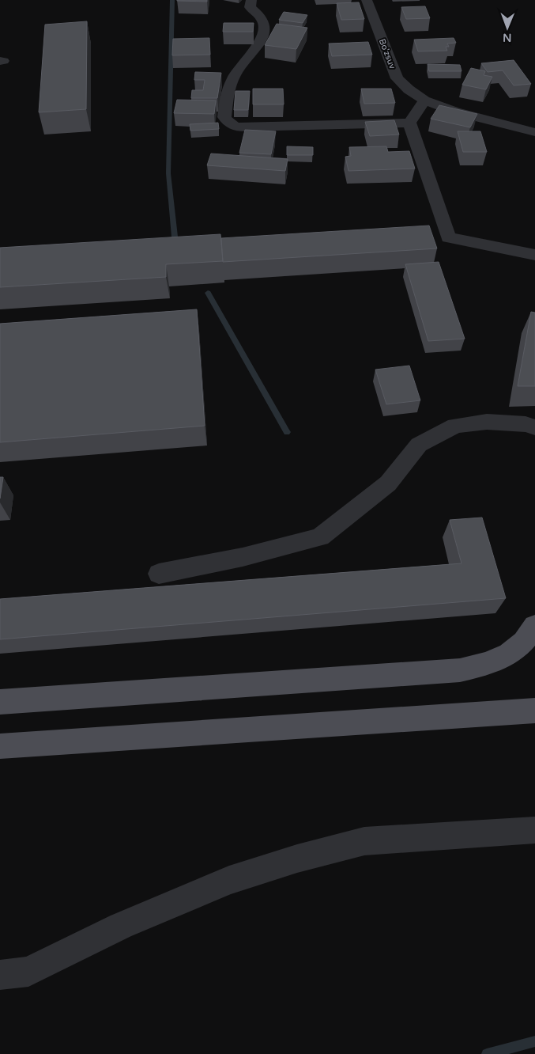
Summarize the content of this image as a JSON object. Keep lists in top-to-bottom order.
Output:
{
  "streets": {
    "street": ["Bo'zsuv"]
  },
  "north": "bottom"
}
